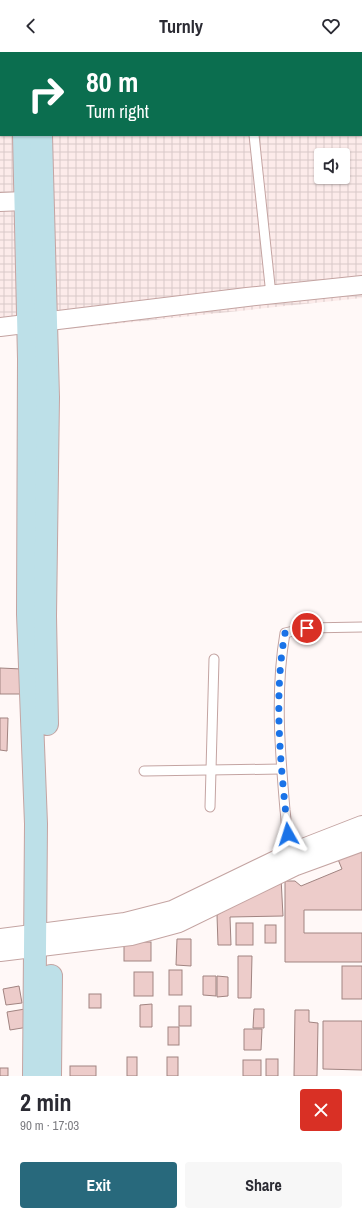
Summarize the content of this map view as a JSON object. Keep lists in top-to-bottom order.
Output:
{
  "page": {
    "header": "Turnly",
    "turn": ["80 m", "Turn right"],
    "heading": ["2 min", "90 m · 17:03"],
    "buttons": ["Exit", "Share"]
  }
}
